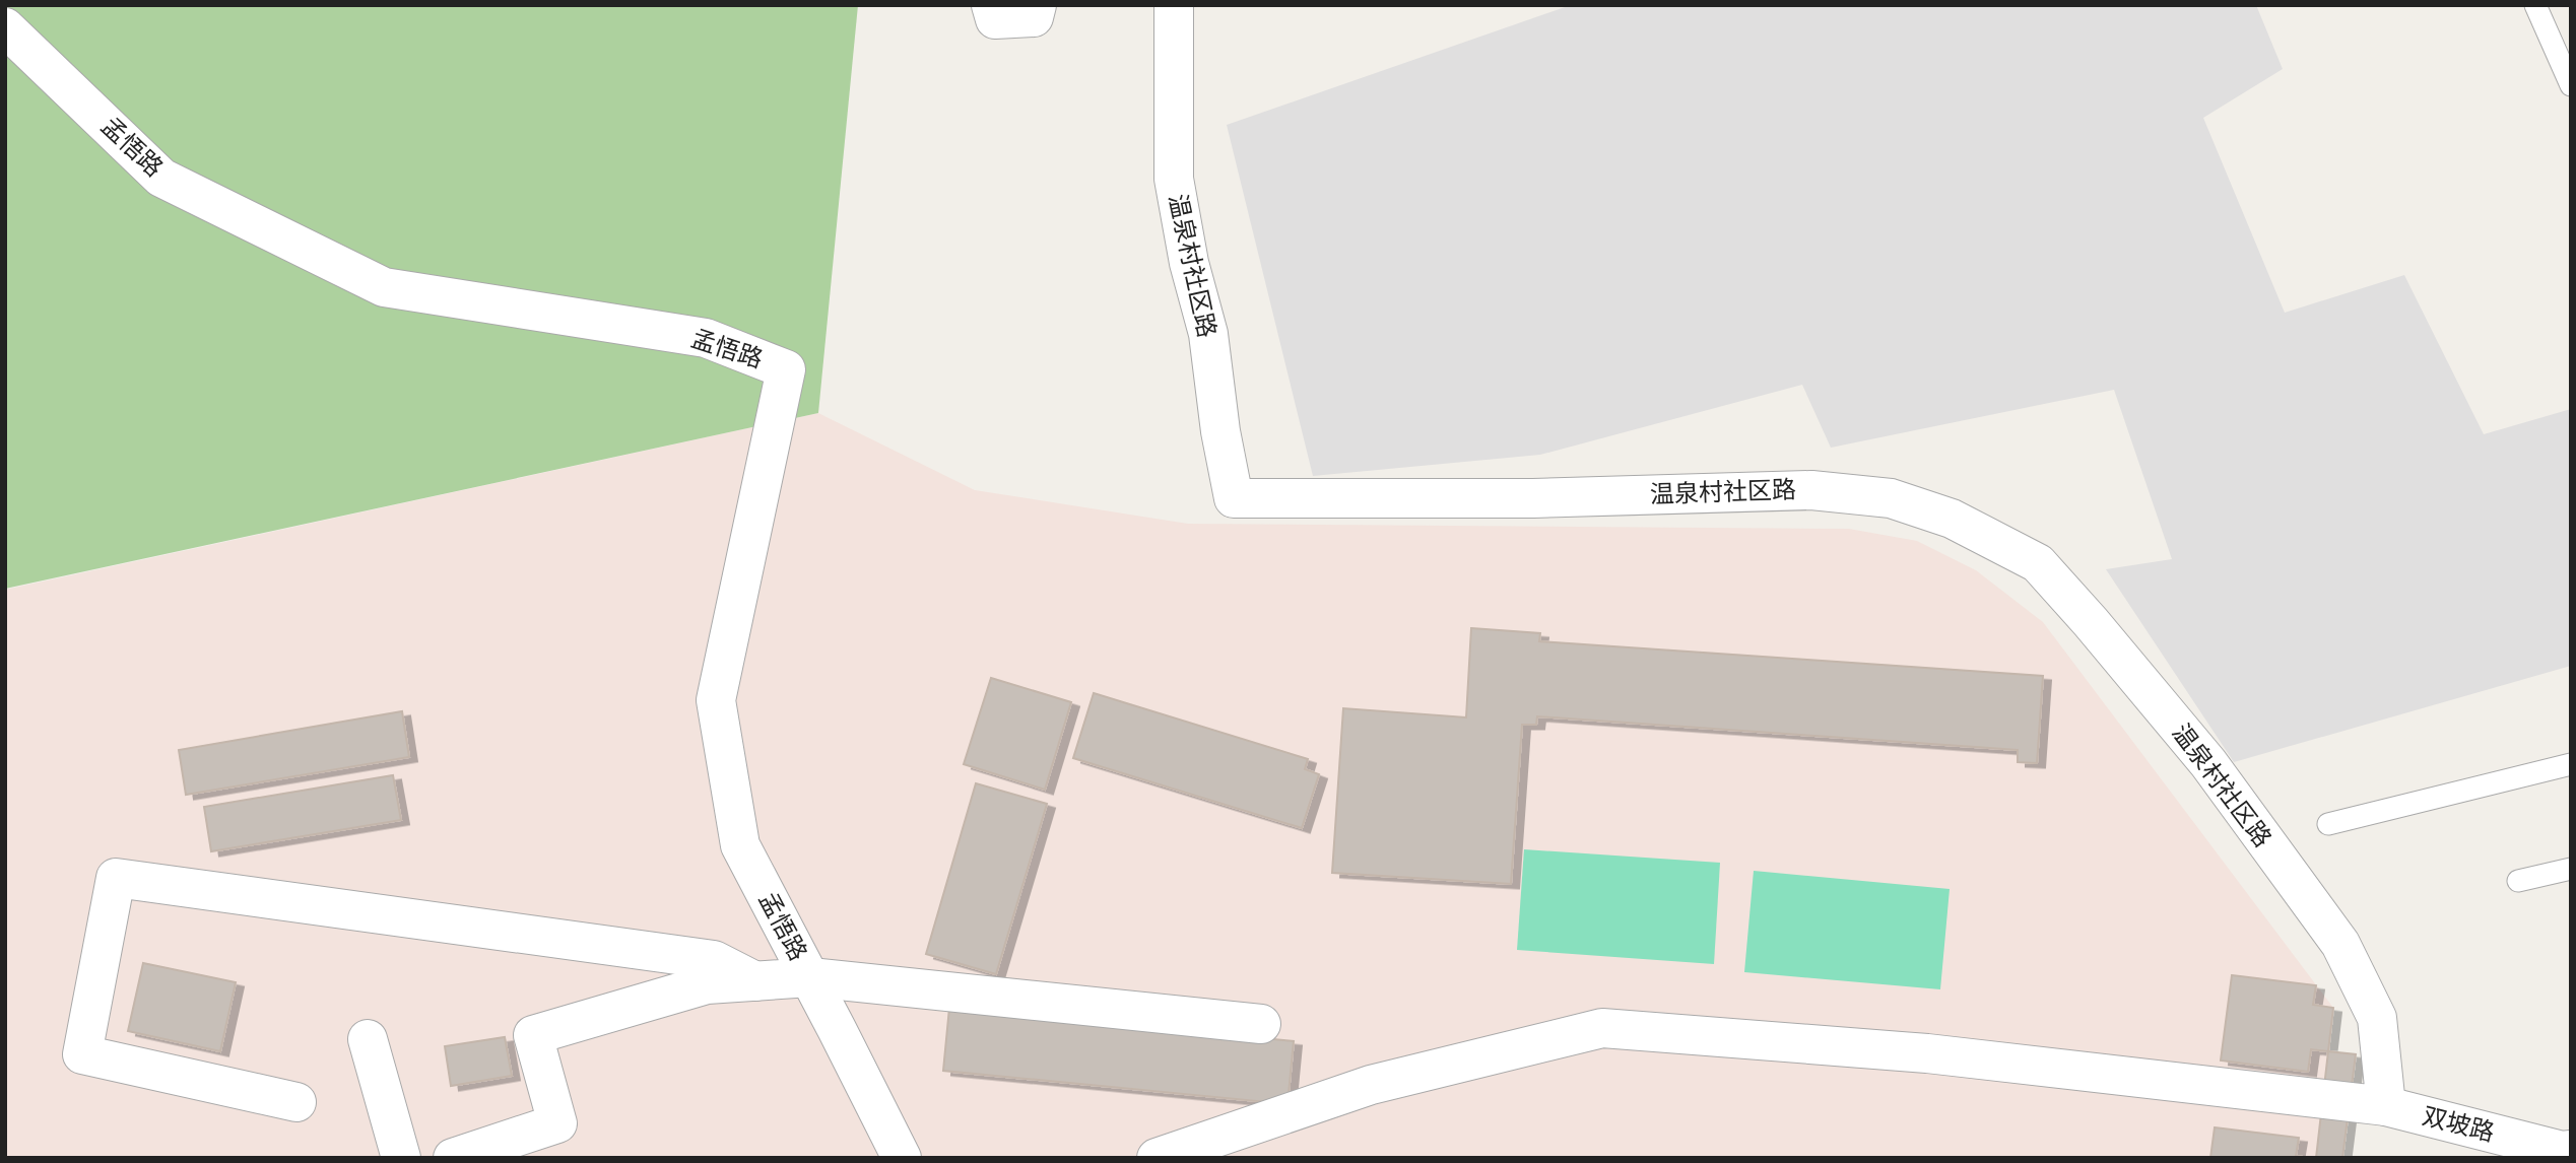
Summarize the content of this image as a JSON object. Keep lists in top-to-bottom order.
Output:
{
  "streets": {
    "street": ["孟悟路", "温泉村社区路", "双坡路"]
  },
  "crossings": [
    ["温泉村社区路", "双坡路"]
  ]
}
